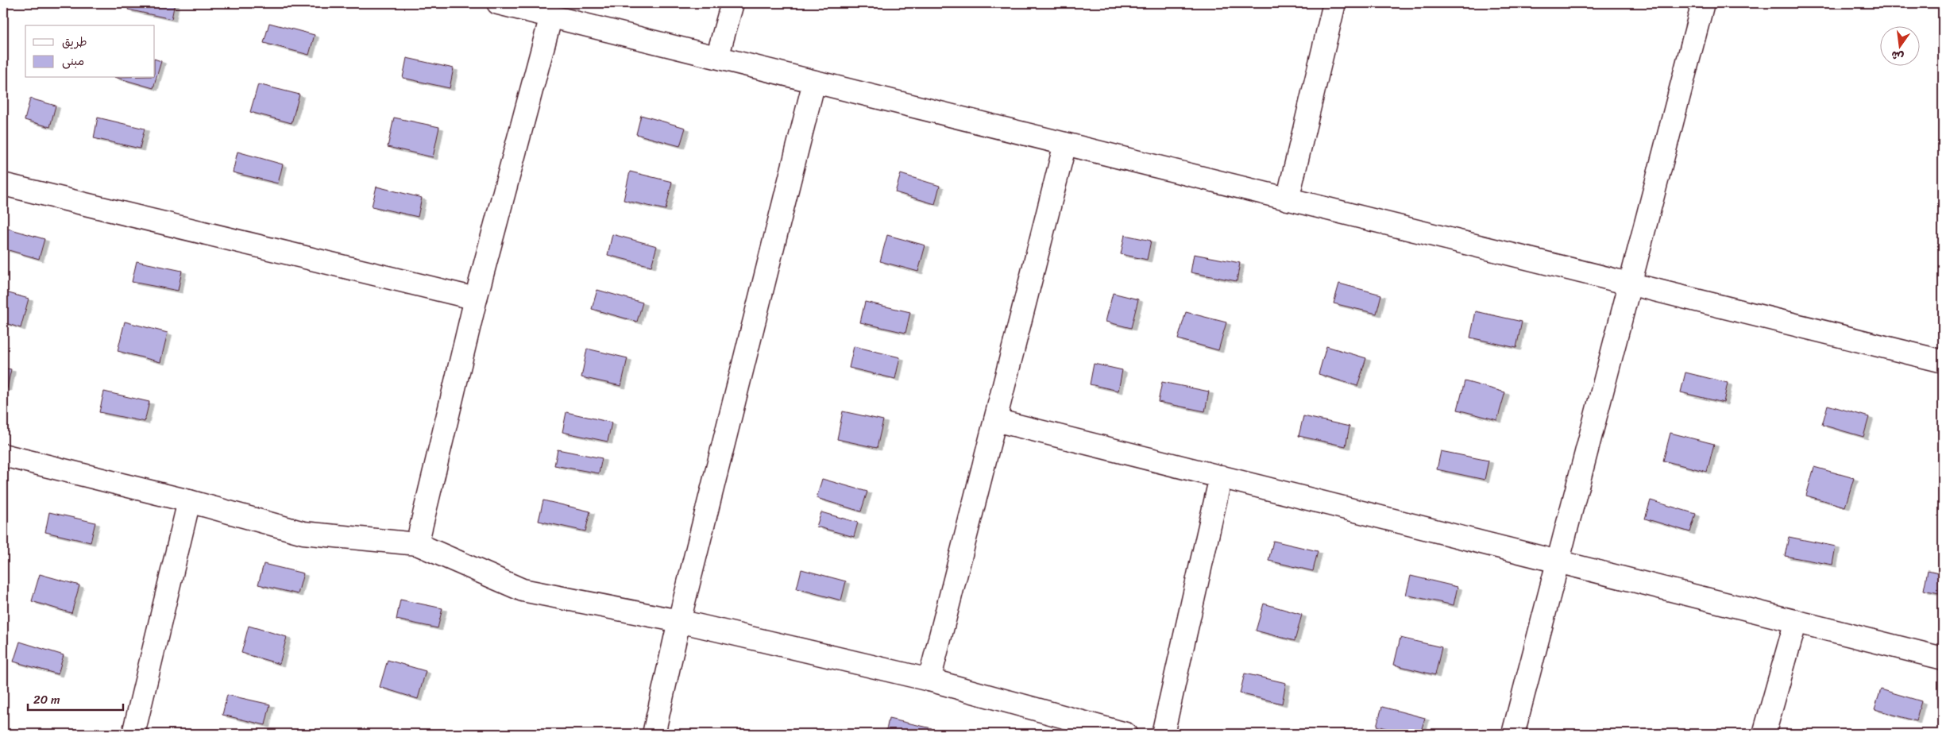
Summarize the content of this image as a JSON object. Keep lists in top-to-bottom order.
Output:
{
  "legend": ["طريق", "مبنى"],
  "scale_bar": "20 m",
  "north": "bottom"
}
